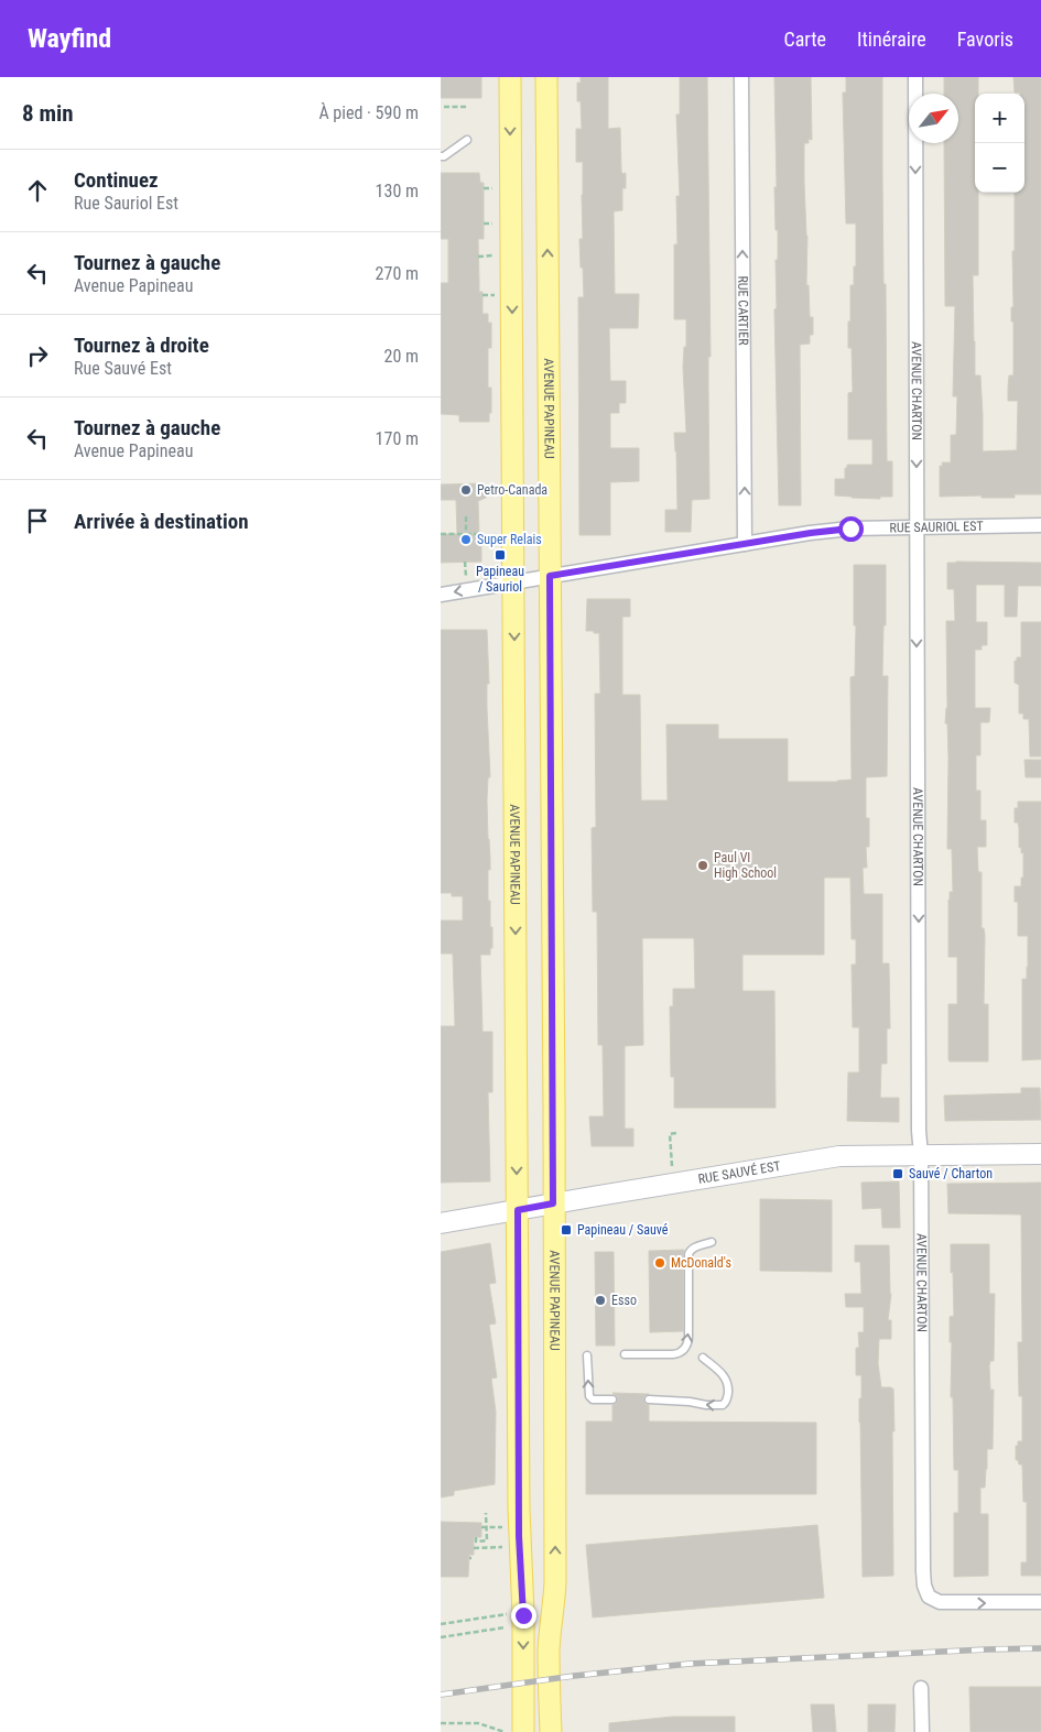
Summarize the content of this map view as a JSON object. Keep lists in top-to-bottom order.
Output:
{
  "streets": {
    "main road": ["AVENUE PAPINEAU", "RUE SAUVÉ EST"],
    "street": ["RUE CARTIER", "AVENUE CHARTON", "RUE SAURIOL EST"]
  },
  "crossings": [
    ["RUE CARTIER", "RUE SAURIOL EST"],
    ["AVENUE CHARTON", "RUE SAURIOL EST"],
    ["AVENUE CHARTON", "RUE SAUVÉ EST"],
    ["AVENUE PAPINEAU", "RUE SAURIOL EST"],
    ["AVENUE PAPINEAU", "RUE SAUVÉ EST"]
  ],
  "one_way": ["RUE CARTIER", "AVENUE CHARTON"],
  "places": {
    "other": [
      "Petro-Canada",
      "Super Relais",
      "Paul VI High School",
      "McDonald's",
      "Esso"
    ],
    "transit": ["Papineau / Sauriol", "Sauvé / Charton", "Papineau / Sauvé"]
  },
  "north": "top right",
  "page": {
    "header": "Wayfind",
    "nav": ["Carte", "Itinéraire", "Favoris"],
    "heading": ["8 min", "À pied · 590 m"],
    "map_buttons": ["+", "−"],
    "list": [
      ["Continuez", "Rue Sauriol Est", "130 m"],
      ["Tournez à gauche", "Avenue Papineau", "270 m"],
      ["Tournez à droite", "Rue Sauvé Est", "20 m"],
      ["Tournez à gauche", "Avenue Papineau", "170 m"],
      "Arrivée à destination"
    ]
  }
}
